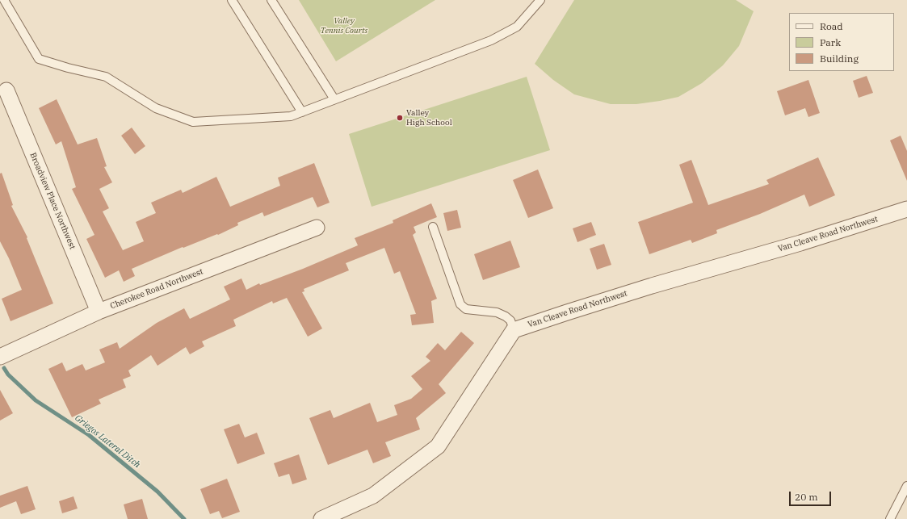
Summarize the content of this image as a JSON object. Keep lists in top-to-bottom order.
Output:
{
  "streets": {
    "street": ["Broadview Place Northwest", "Van Cleave Road Northwest", "Cherokee Road Northwest"]
  },
  "crossings": [
    ["Broadview Place Northwest", "Cherokee Road Northwest"]
  ],
  "water": ["Griegos Lateral Ditch"],
  "parks": ["Valley Tennis Courts"],
  "places": ["Valley High School"],
  "legend": ["Road", "Park", "Building"],
  "scale_bar": "20 m"
}
